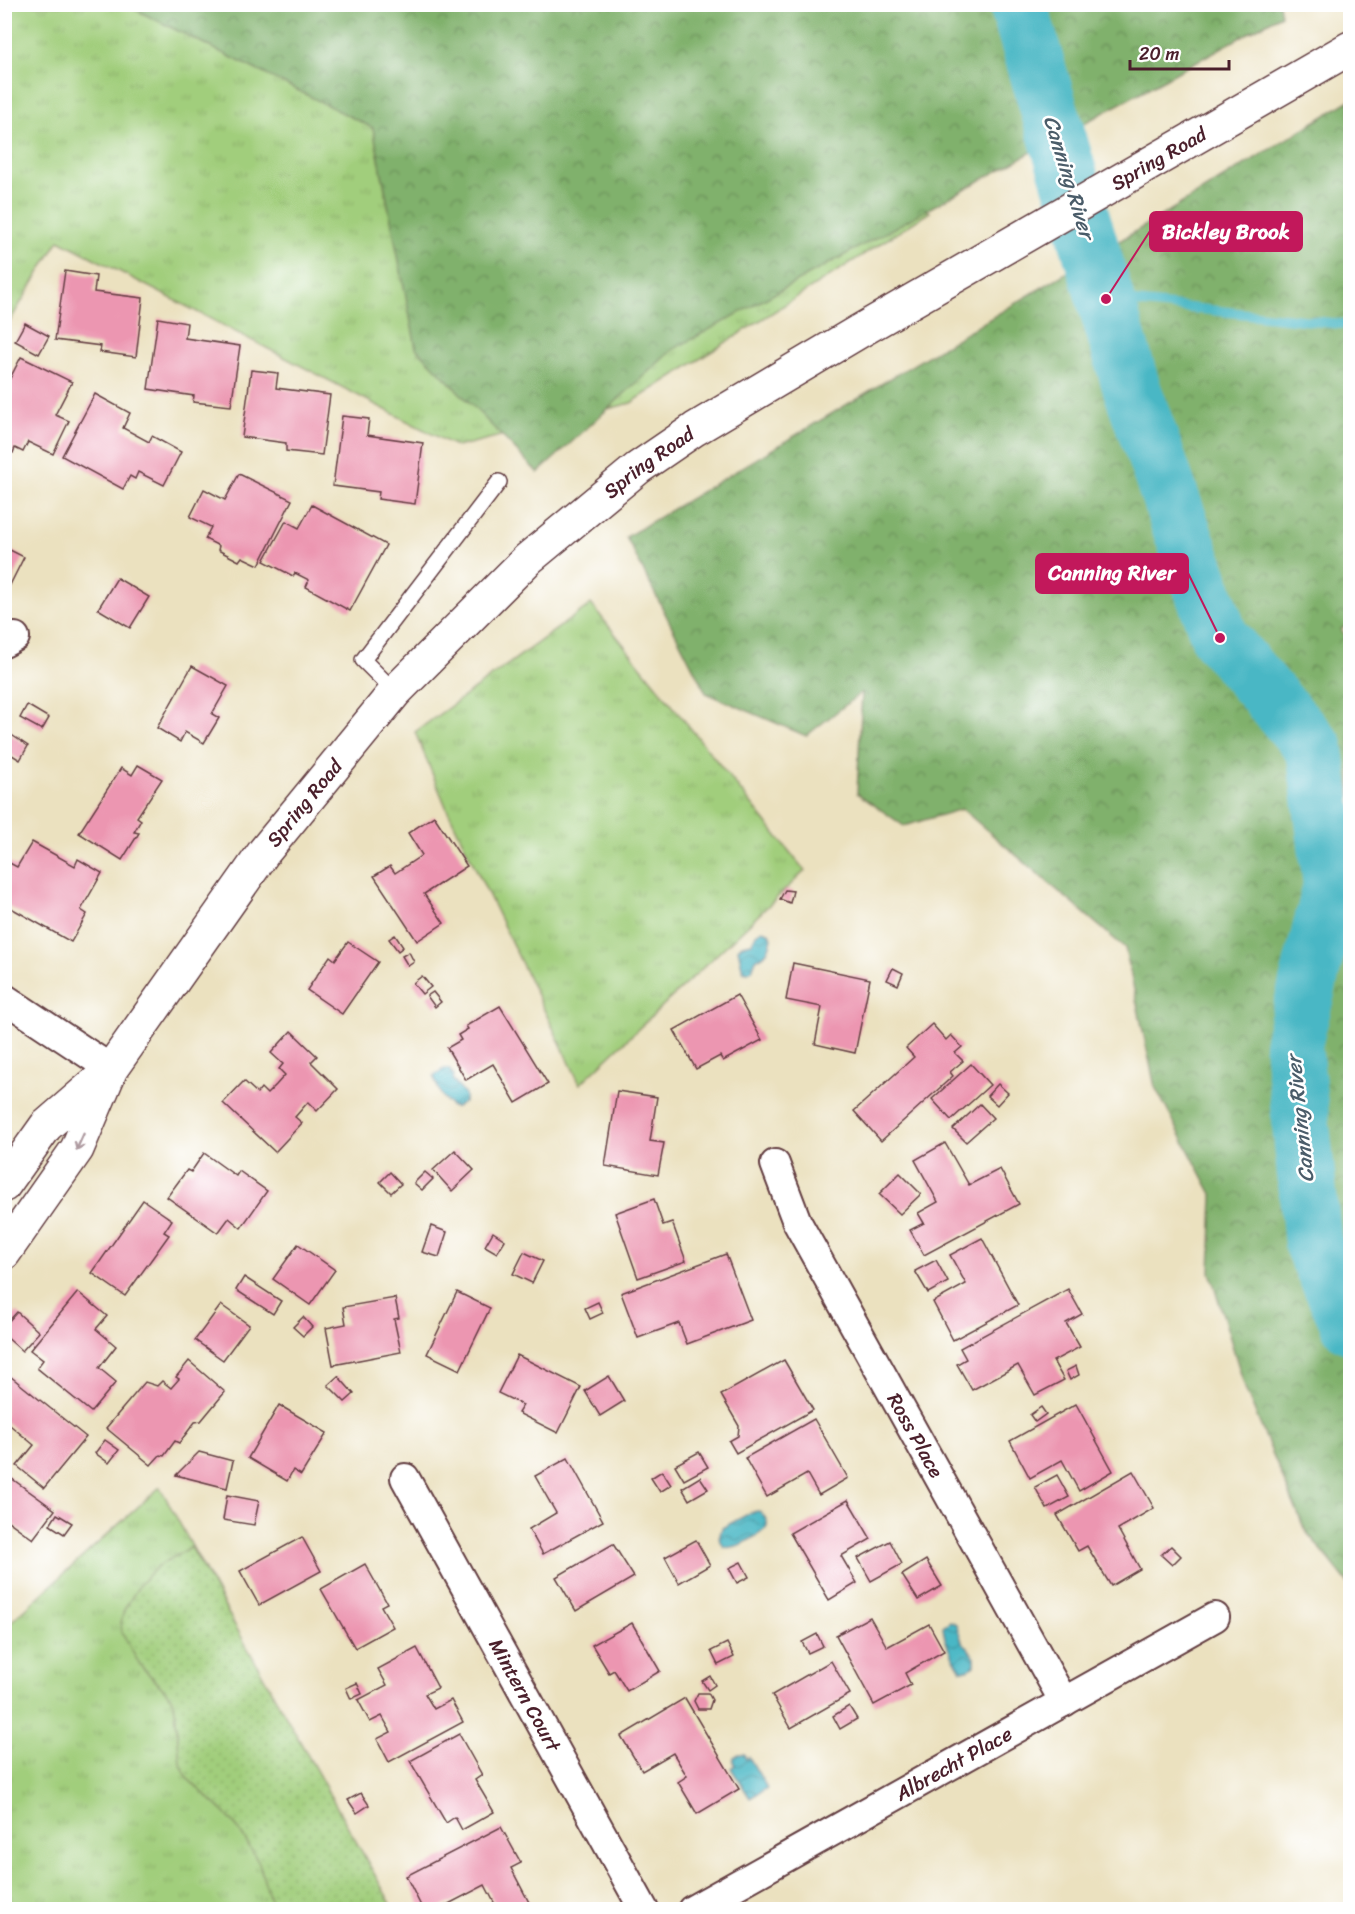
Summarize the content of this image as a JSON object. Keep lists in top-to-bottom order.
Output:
{
  "streets": {
    "main road": ["Spring Road"],
    "street": ["Ross Place", "Mintern Court", "Albrecht Place"]
  },
  "crossings": [
    ["Ross Place", "Albrecht Place"]
  ],
  "water": ["Canning River"],
  "places": ["Bickley Brook", "Canning River"],
  "scale_bar": "20 m"
}
